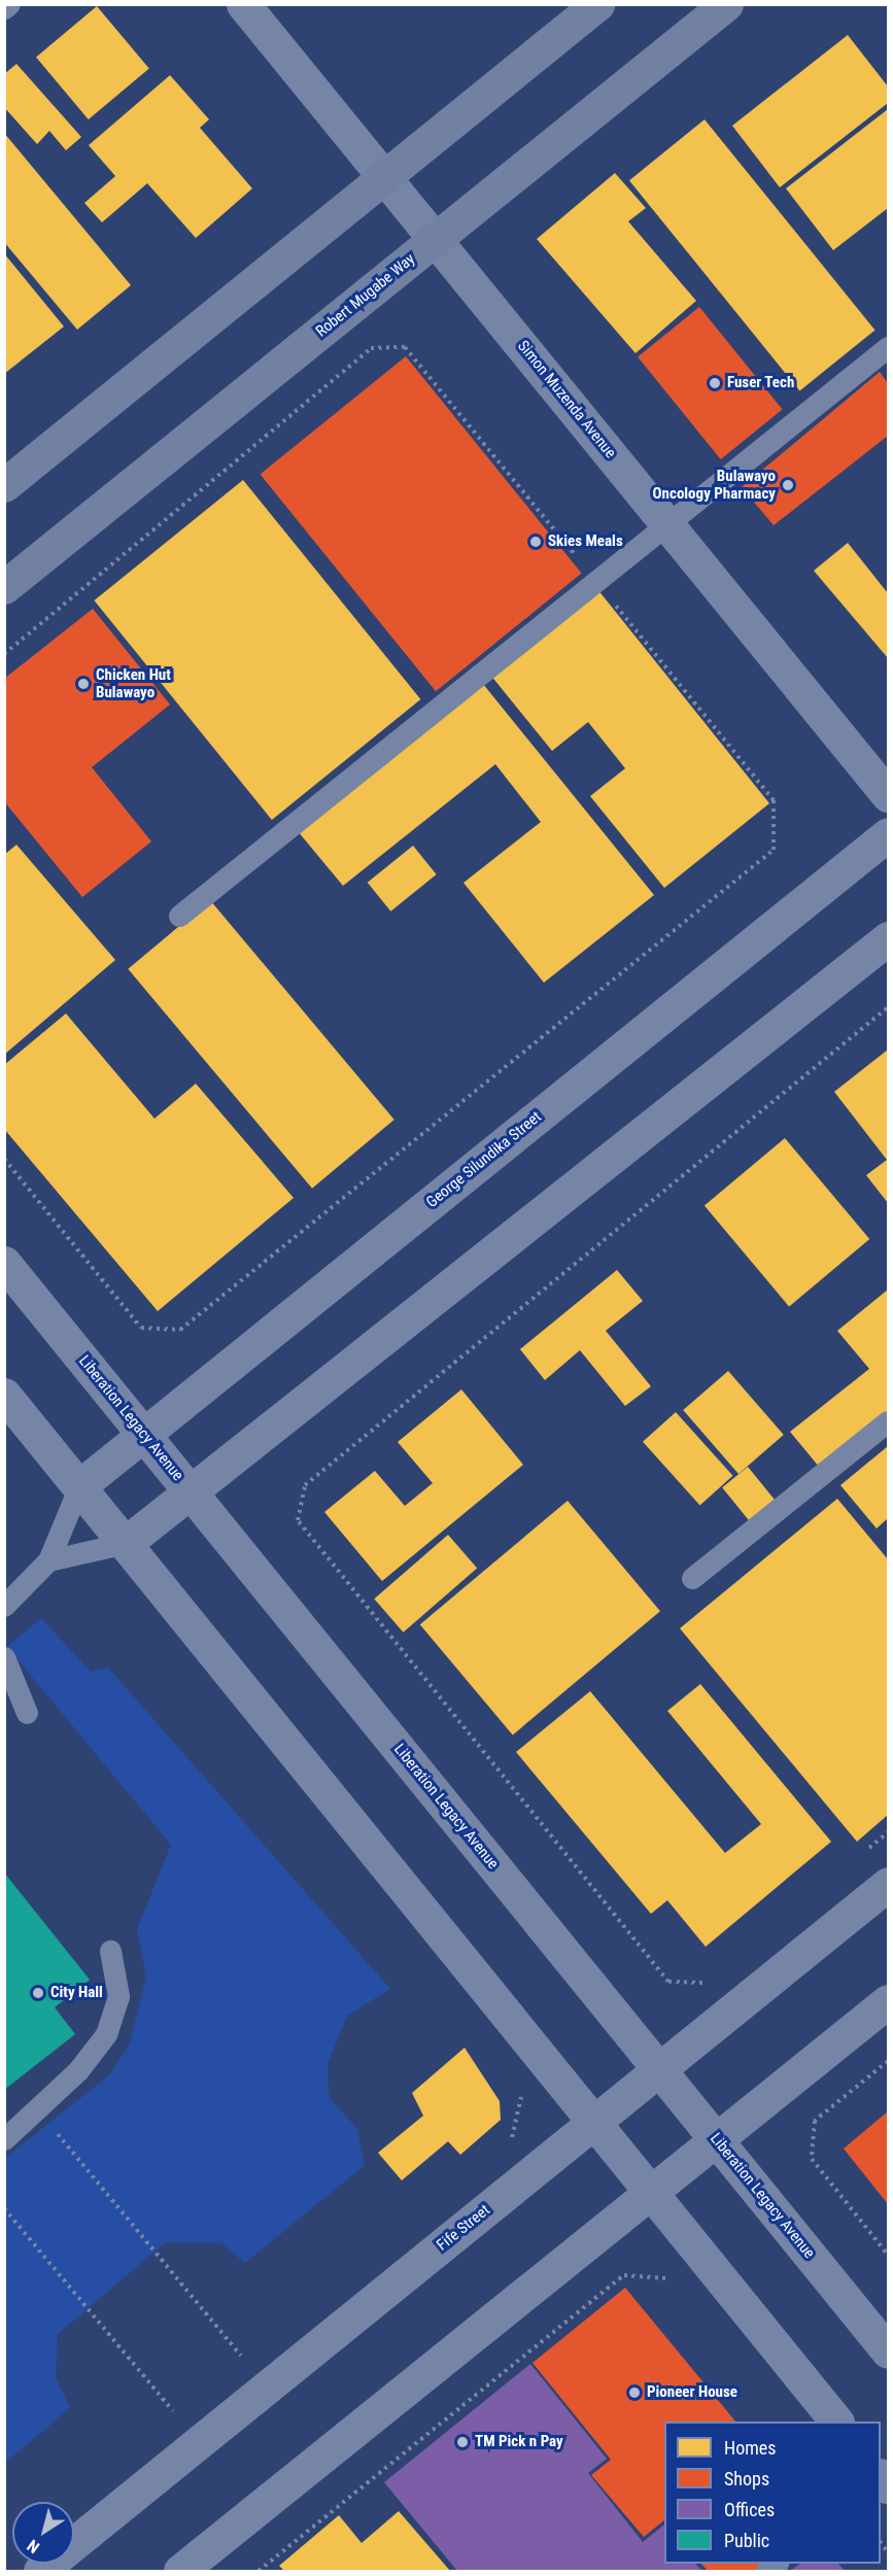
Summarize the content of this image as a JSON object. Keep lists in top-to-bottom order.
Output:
{
  "streets": {
    "main road": ["Robert Mugabe Way"],
    "street": [
      "Simon Muzenda Avenue",
      "George Silundika Street",
      "Liberation Legacy Avenue",
      "Fife Street"
    ]
  },
  "crossings": [
    ["Robert Mugabe Way", "Simon Muzenda Avenue"],
    ["George Silundika Street", "Liberation Legacy Avenue"],
    ["Liberation Legacy Avenue", "Fife Street"]
  ],
  "places": [
    "Fuser Tech",
    "Bulawayo Oncology Pharmacy",
    "Skies Meals",
    "Chicken Hut Bulawayo",
    "City Hall",
    "Pioneer House",
    "TM Pick n Pay"
  ],
  "legend": [
    "Homes",
    "Shops",
    "Offices",
    "Public"
  ],
  "north": "bottom left"
}
